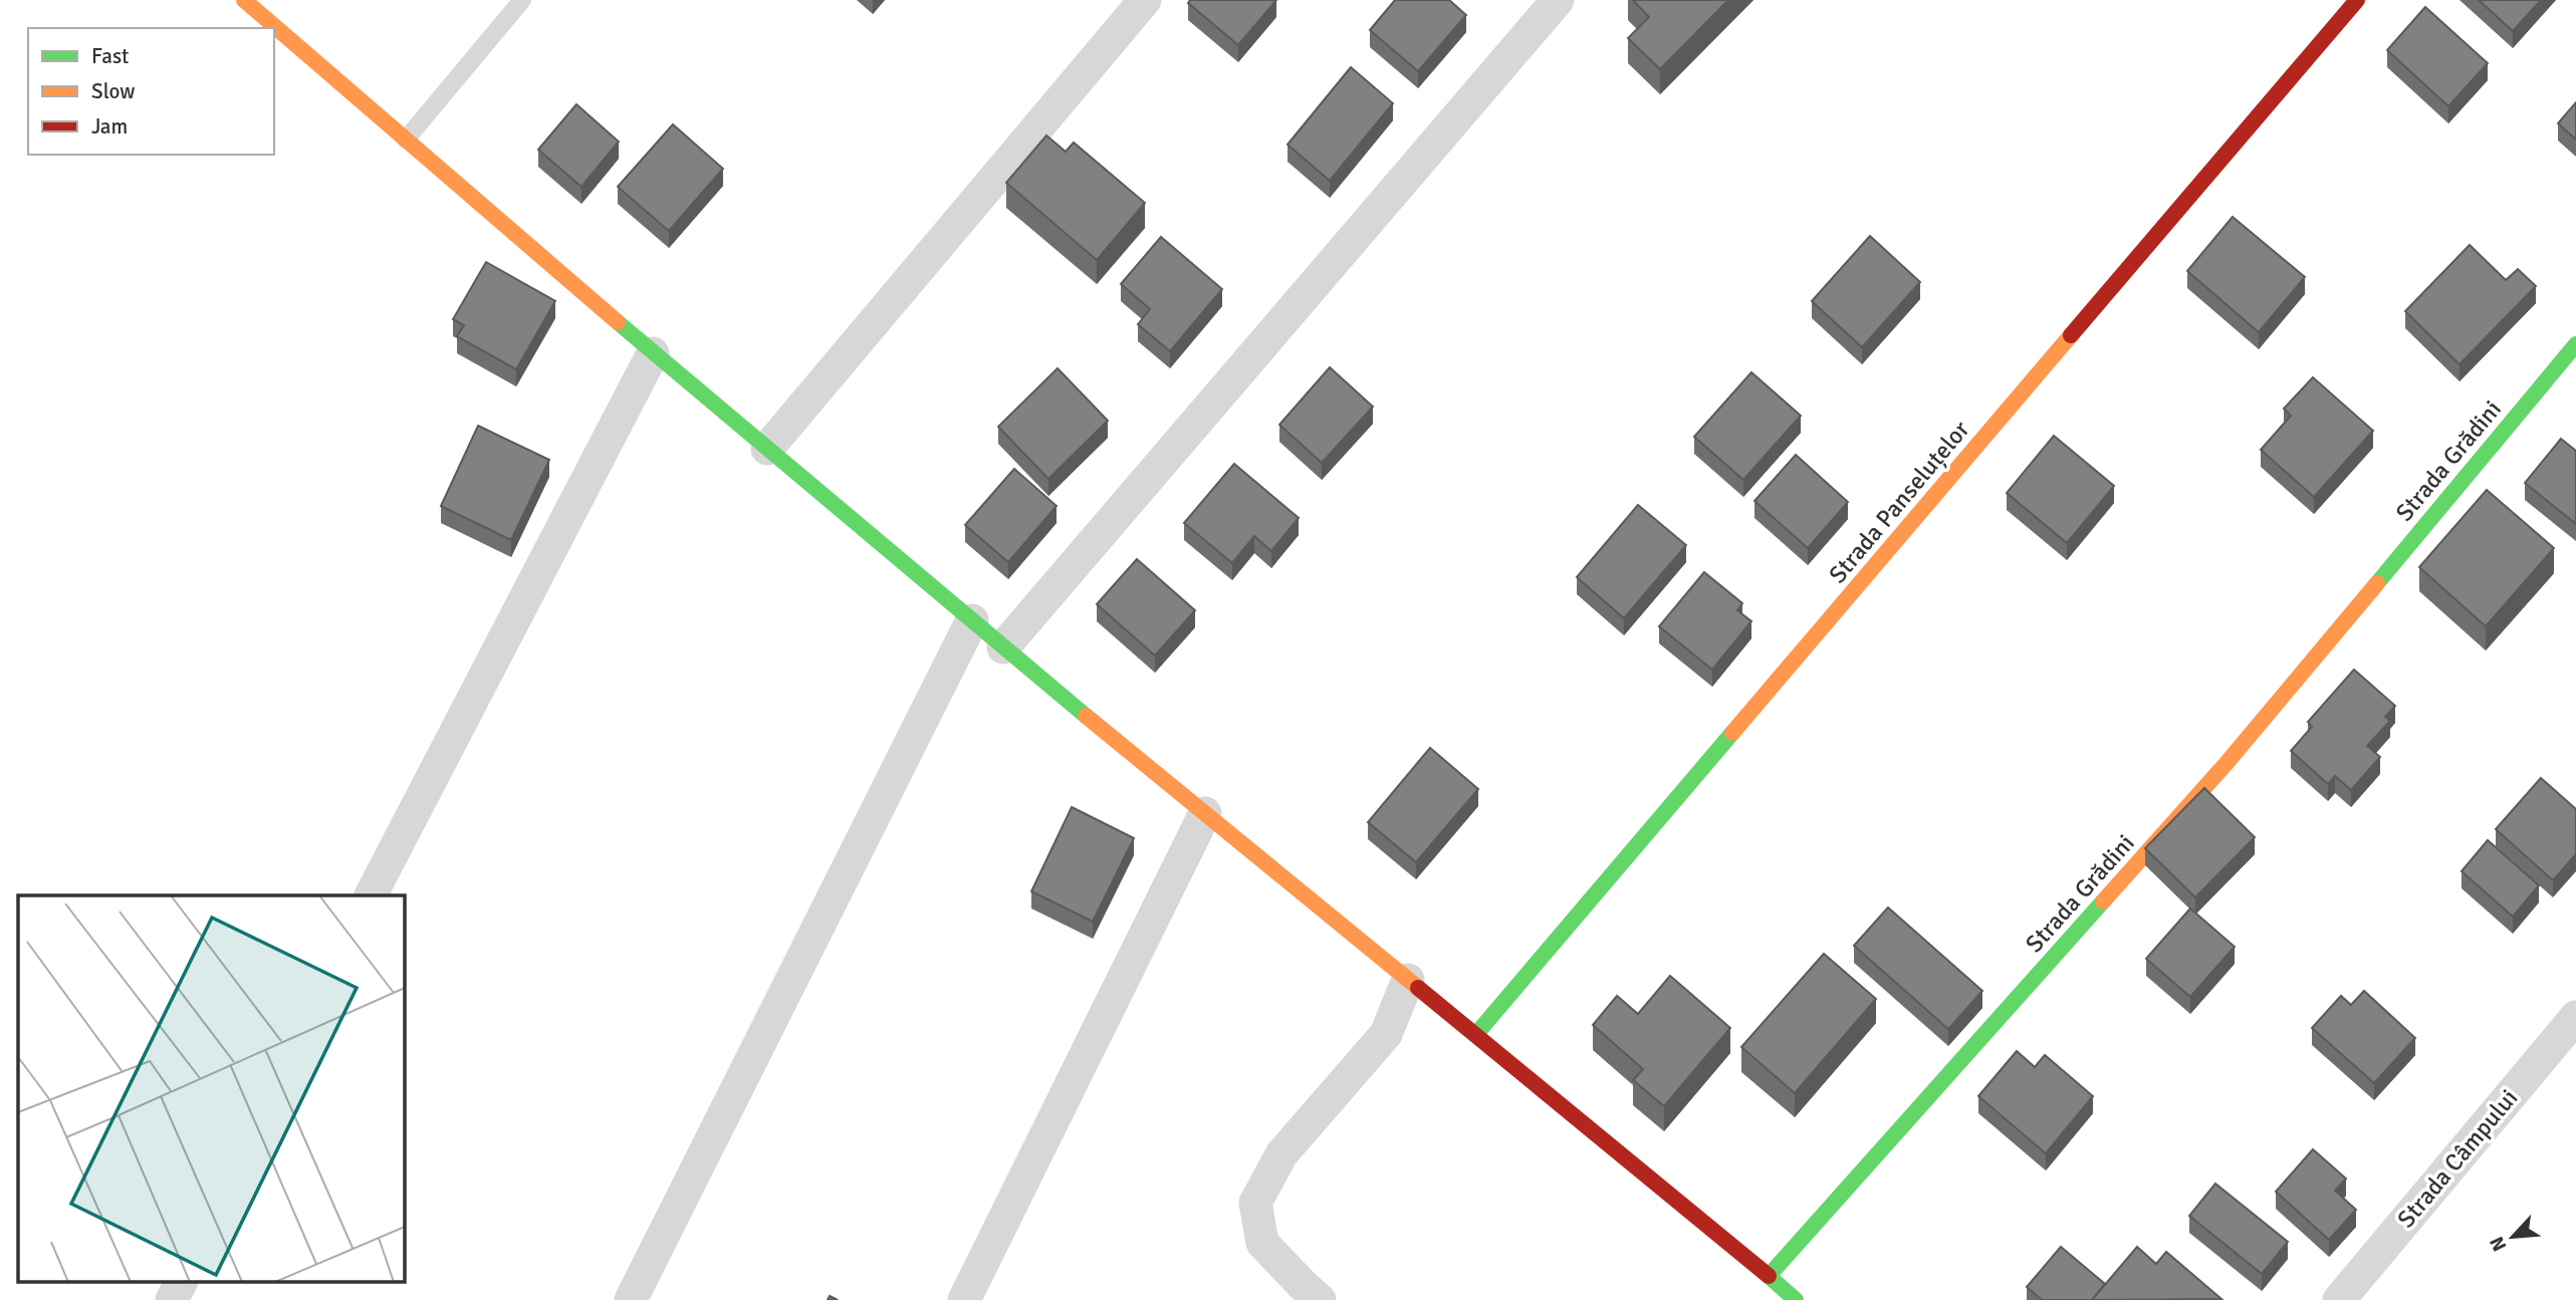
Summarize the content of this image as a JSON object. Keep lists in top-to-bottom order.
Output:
{
  "streets": {
    "street": ["Strada Grădini", "Strada Panseluțelor", "Strada Câmpului"]
  },
  "legend": ["Fast", "Slow", "Jam"],
  "north": "bottom left"
}
